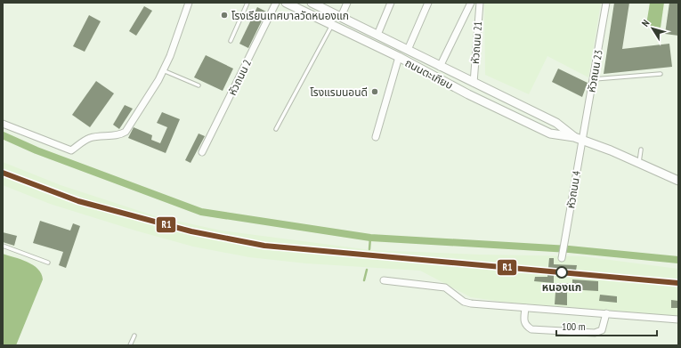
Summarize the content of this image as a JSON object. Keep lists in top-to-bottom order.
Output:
{
  "streets": {
    "street": [
      "หัวถนน 21",
      "หัวถนน 23",
      "ถนนตะเกียบ",
      "หัวถนน 2",
      "หัวถนน 4"
    ]
  },
  "crossings": [
    ["หัวถนน 21", "ถนนตะเกียบ"],
    ["หัวถนน 23", "ถนนตะเกียบ"],
    ["หัวถนน 23", "หัวถนน 4"],
    ["ถนนตะเกียบ", "หัวถนน 4"]
  ],
  "places": ["โรงเรียนเทศบาลวัดหนองแก", "โรงแรมนอนดี", "หนองแก"],
  "lines": ["transit line R1"],
  "scale_bar": "100 m",
  "north": "top left"
}
